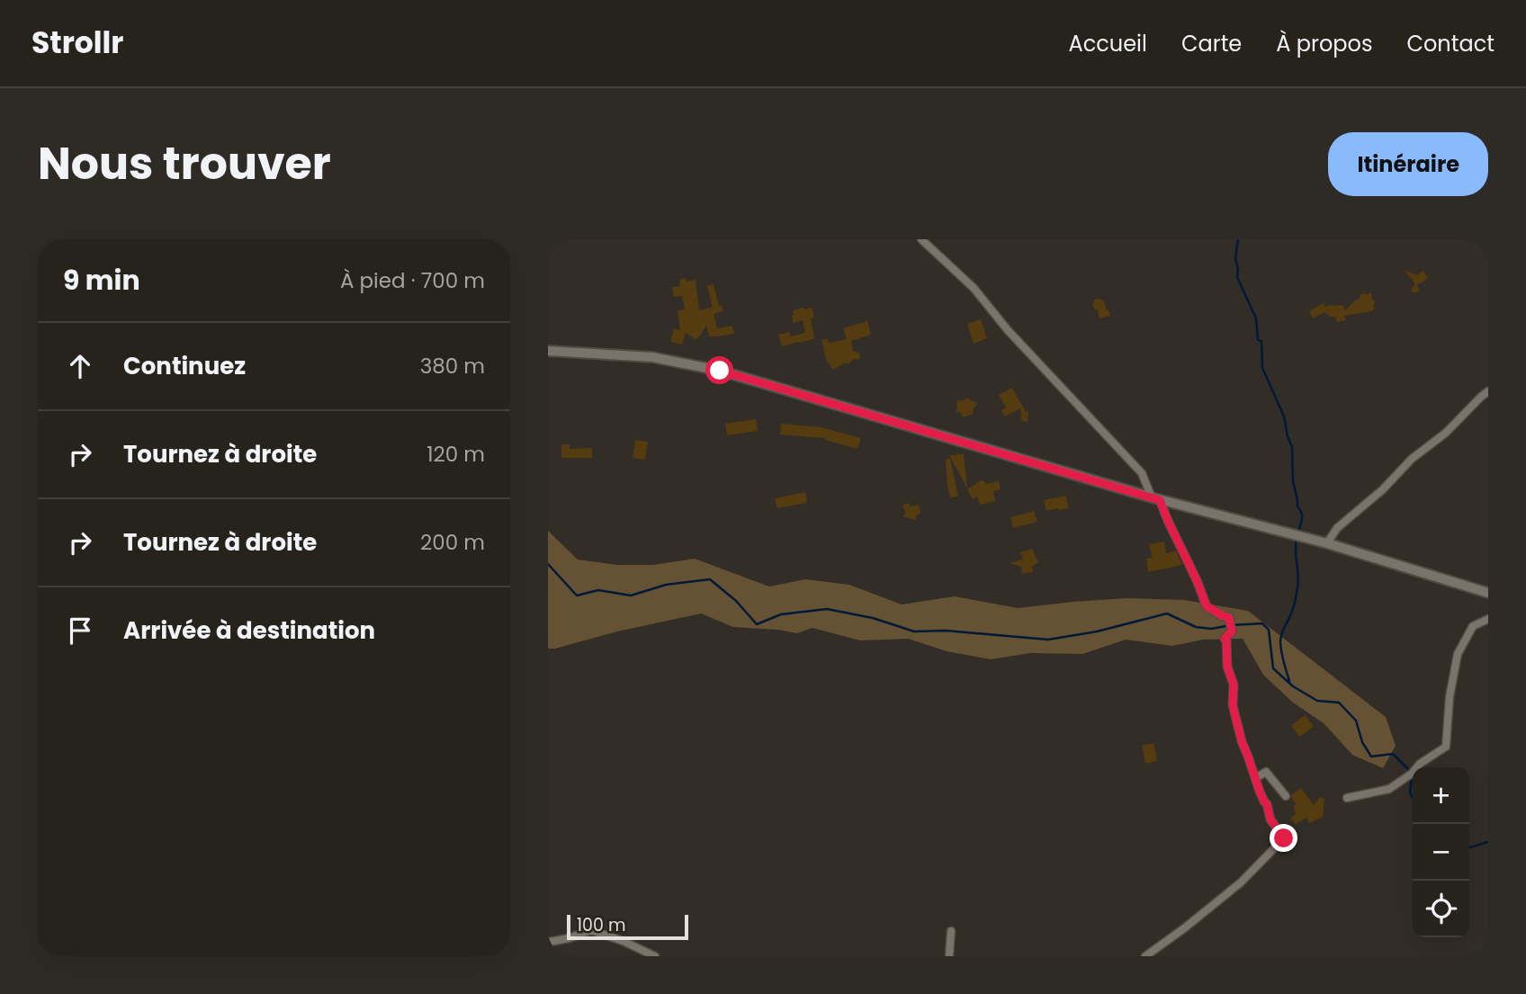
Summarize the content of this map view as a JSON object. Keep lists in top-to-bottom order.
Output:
{
  "scale_bar": "100 m",
  "page": {
    "header": "Strollr",
    "nav": [
      "Accueil",
      "Carte",
      "À propos",
      "Contact"
    ],
    "title": "Nous trouver",
    "buttons": "Itinéraire",
    "heading": ["9 min", "À pied · 700 m"],
    "list": [
      ["Continuez", "380 m"],
      ["Tournez à droite", "120 m"],
      ["Tournez à droite", "200 m"],
      "Arrivée à destination"
    ],
    "map_buttons": ["+", "−"],
    "scale": "100 m"
  }
}
